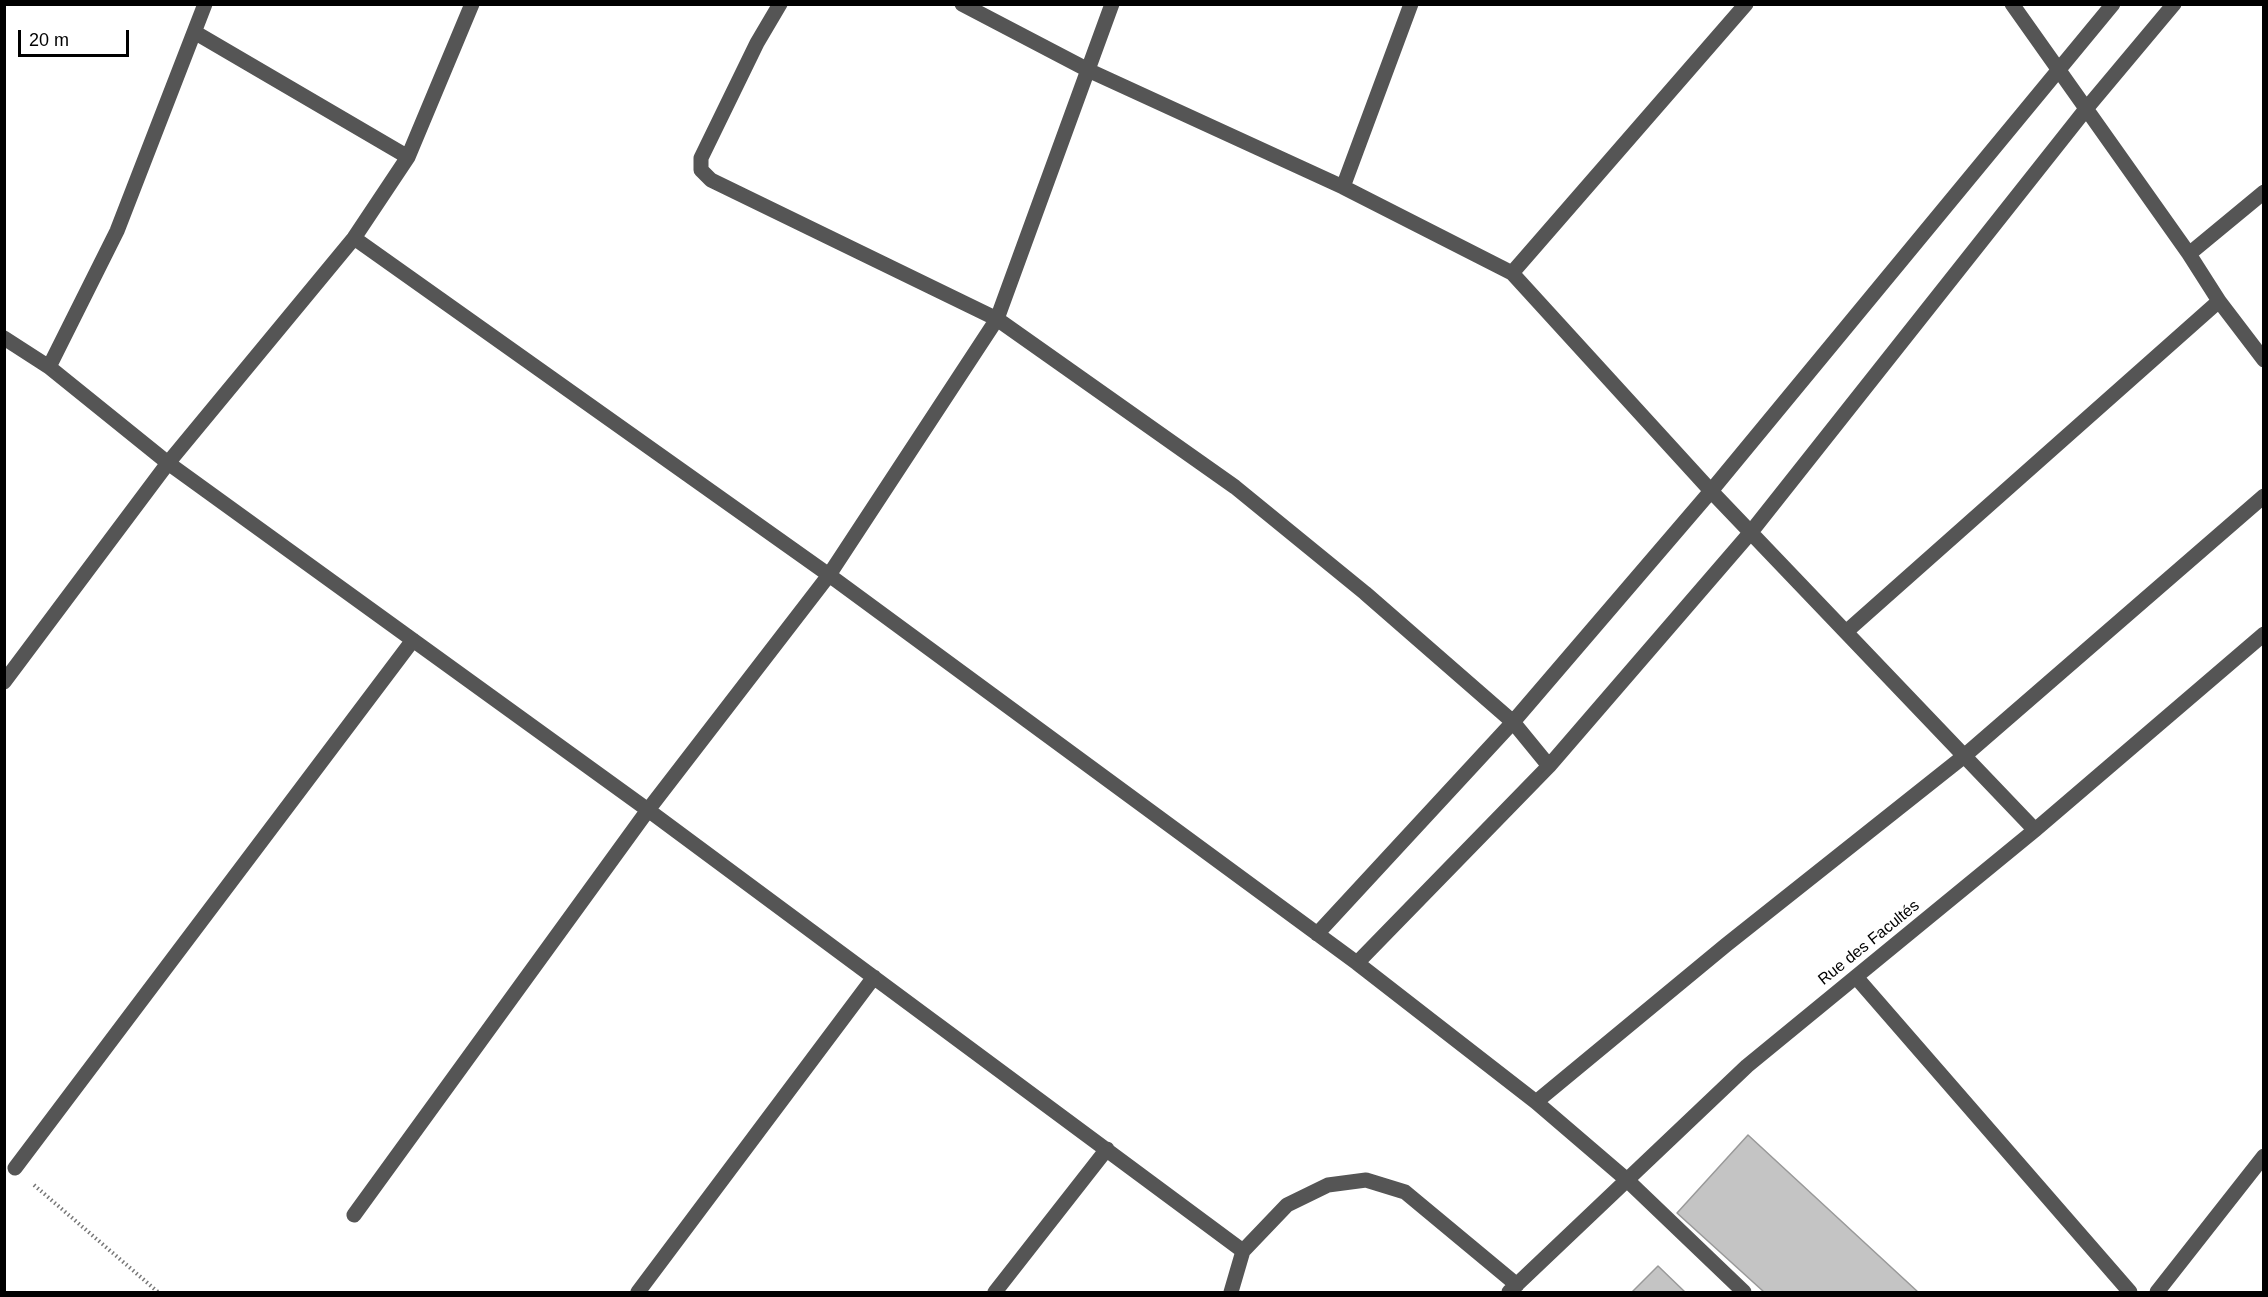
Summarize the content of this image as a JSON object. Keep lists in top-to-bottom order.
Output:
{
  "streets": {
    "street": ["Rue des Facultés"]
  },
  "scale_bar": "20 m"
}
